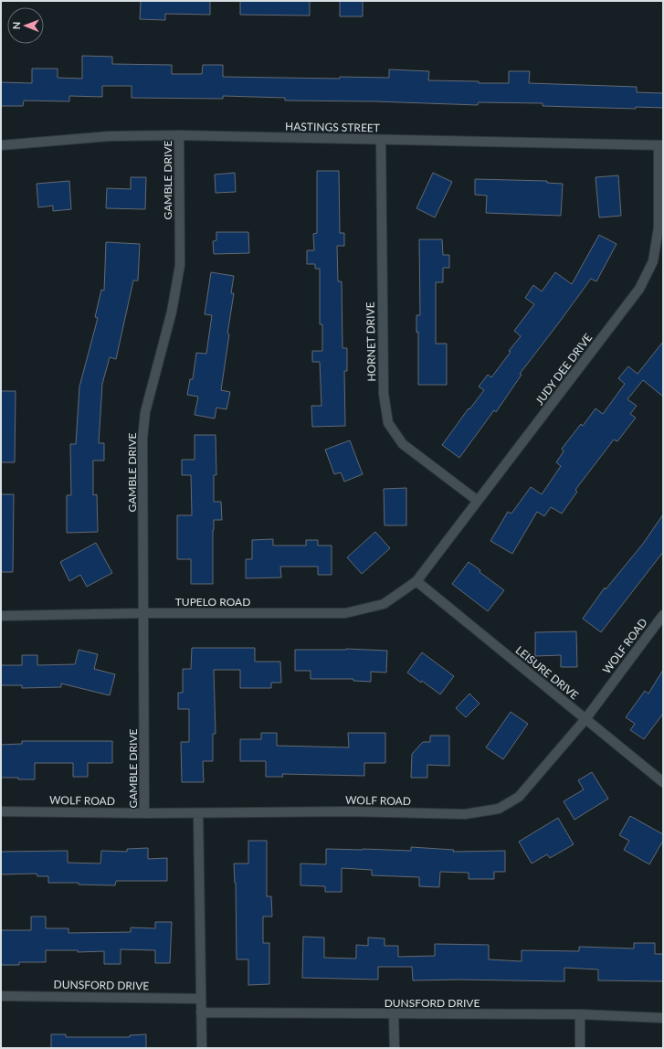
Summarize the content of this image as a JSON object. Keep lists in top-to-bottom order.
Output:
{
  "streets": {
    "street": [
      "HASTINGS STREET",
      "GAMBLE DRIVE",
      "HORNET DRIVE",
      "JUDY DEE DRIVE",
      "TUPELO ROAD",
      "WOLF ROAD",
      "LEISURE DRIVE",
      "DUNSFORD DRIVE"
    ]
  },
  "crossings": [
    ["HASTINGS STREET", "GAMBLE DRIVE"],
    ["HASTINGS STREET", "HORNET DRIVE"],
    ["HASTINGS STREET", "JUDY DEE DRIVE"],
    ["GAMBLE DRIVE", "TUPELO ROAD"],
    ["GAMBLE DRIVE", "WOLF ROAD"],
    ["HORNET DRIVE", "JUDY DEE DRIVE"],
    ["JUDY DEE DRIVE", "TUPELO ROAD"],
    ["JUDY DEE DRIVE", "LEISURE DRIVE"],
    ["TUPELO ROAD", "LEISURE DRIVE"],
    ["WOLF ROAD", "LEISURE DRIVE"]
  ],
  "north": "left"
}
